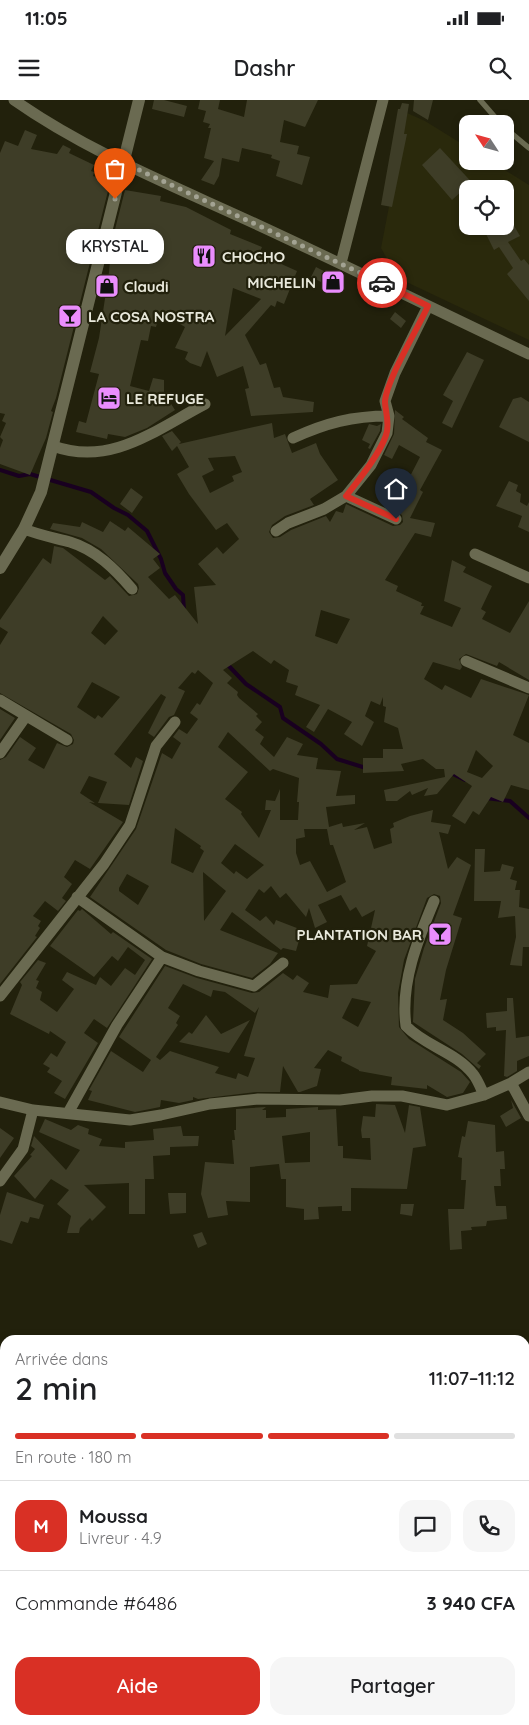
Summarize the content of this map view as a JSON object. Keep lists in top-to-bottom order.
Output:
{
  "places": {
    "other": ["KRYSTAL"],
    "restaurant": ["CHOCHO"],
    "shop": ["MICHELIN", "Claudi"],
    "bar": ["LA COSA NOSTRA", "PLANTATION BAR"],
    "hotel": ["LE REFUGE"]
  },
  "north": "top left",
  "page": {
    "status": "11:05",
    "header": "Dashr",
    "bubble": "KRYSTAL",
    "heading": ["2 min", "Arrivée dans", "11:07–11:12"],
    "panel": [
      "Moussa",
      "Livreur · 4.9",
      "Commande #6486",
      "3 940 CFA"
    ],
    "bar": "En route · 180 m",
    "round": "M",
    "buttons": ["Aide", "Partager"]
  }
}
